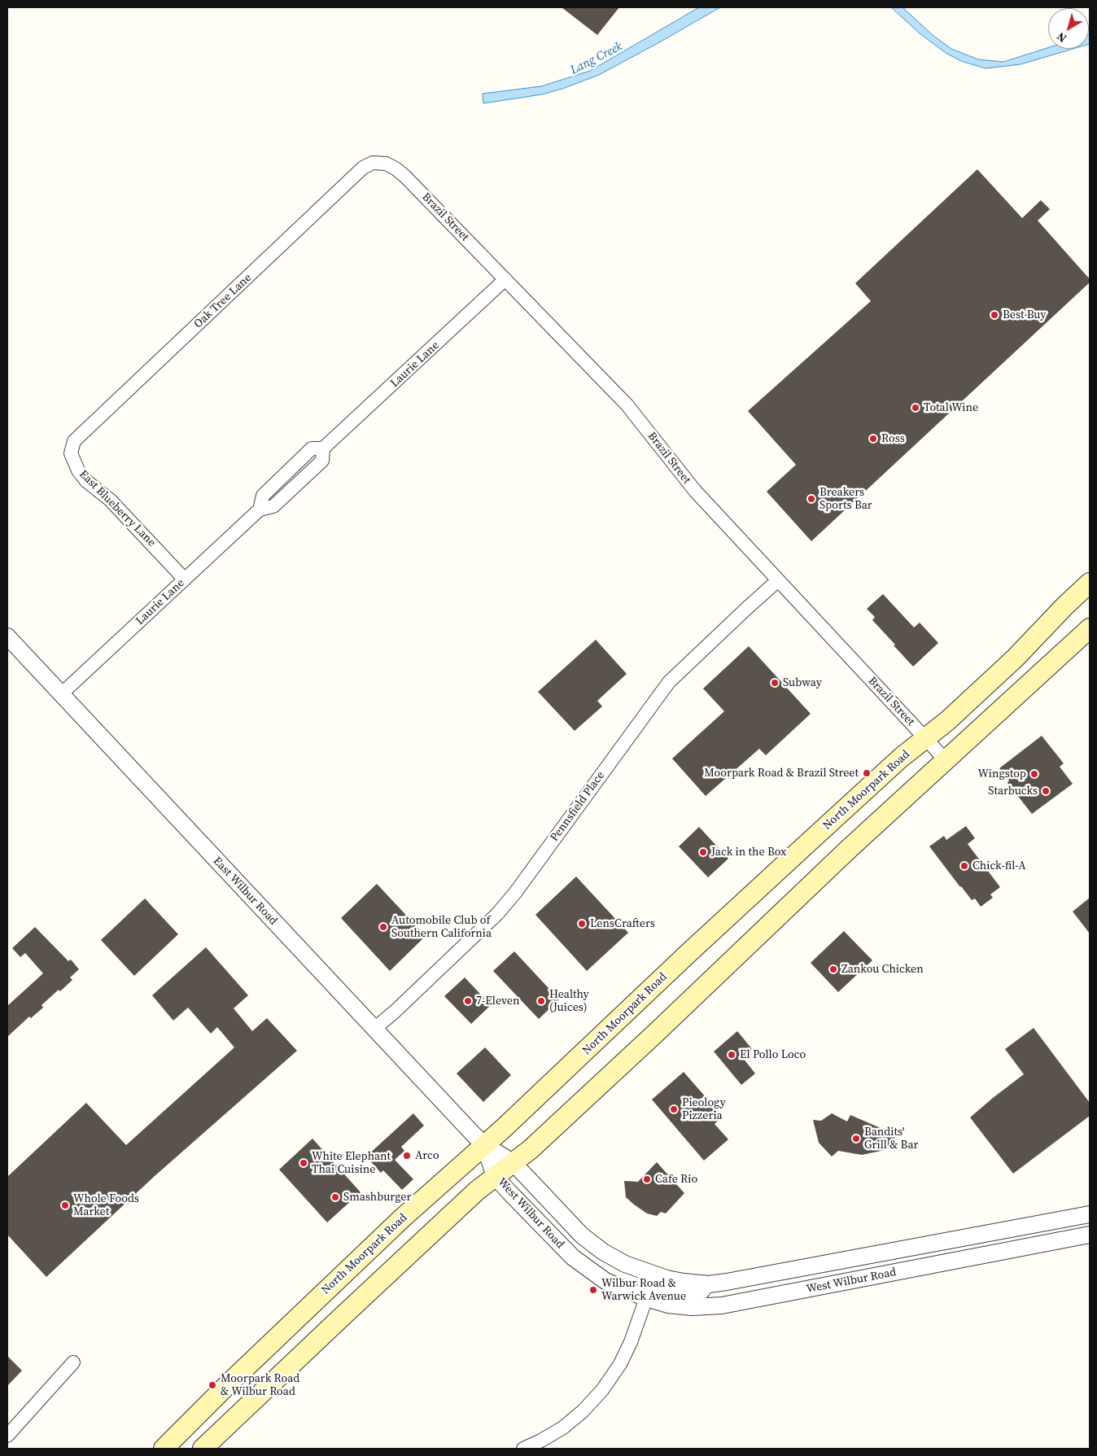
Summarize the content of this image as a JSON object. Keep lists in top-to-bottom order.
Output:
{
  "streets": {
    "main road": ["North Moorpark Road"],
    "street": [
      "Brazil Street",
      "Oak Tree Lane",
      "Laurie Lane",
      "East Blueberry Lane",
      "Pennsfield Place",
      "East Wilbur Road",
      "West Wilbur Road"
    ]
  },
  "crossings": [
    ["Brazil Street", "Oak Tree Lane"],
    ["Brazil Street", "Laurie Lane"],
    ["Brazil Street", "North Moorpark Road"],
    ["Brazil Street", "Pennsfield Place"],
    ["Oak Tree Lane", "East Blueberry Lane"],
    ["Laurie Lane", "East Blueberry Lane"],
    ["Laurie Lane", "East Wilbur Road"],
    ["North Moorpark Road", "East Wilbur Road"],
    ["North Moorpark Road", "West Wilbur Road"],
    ["Pennsfield Place", "East Wilbur Road"],
    ["East Wilbur Road", "West Wilbur Road"]
  ],
  "water": ["Lang Creek"],
  "places": [
    "Best Buy",
    "Total Wine",
    "Ross",
    "Breakers Sports Bar",
    "Subway",
    "Moorpark Road & Brazil Street",
    "Wingstop",
    "Starbucks",
    "Jack in the Box",
    "Chick-fil-A",
    "LensCrafters",
    "Automobile Club of Southern California",
    "Zankou Chicken",
    "7-Eleven",
    "Healthy (Juices)",
    "El Pollo Loco",
    "Pieology Pizzeria",
    "Bandits' Grill & Bar",
    "Arco",
    "White Elephant Thai Cuisine",
    "Cafe Rio",
    "Smashburger",
    "Whole Foods Market",
    "Wilbur Road & Warwick Avenue",
    "Moorpark Road & Wilbur Road"
  ],
  "north": "bottom left"
}
